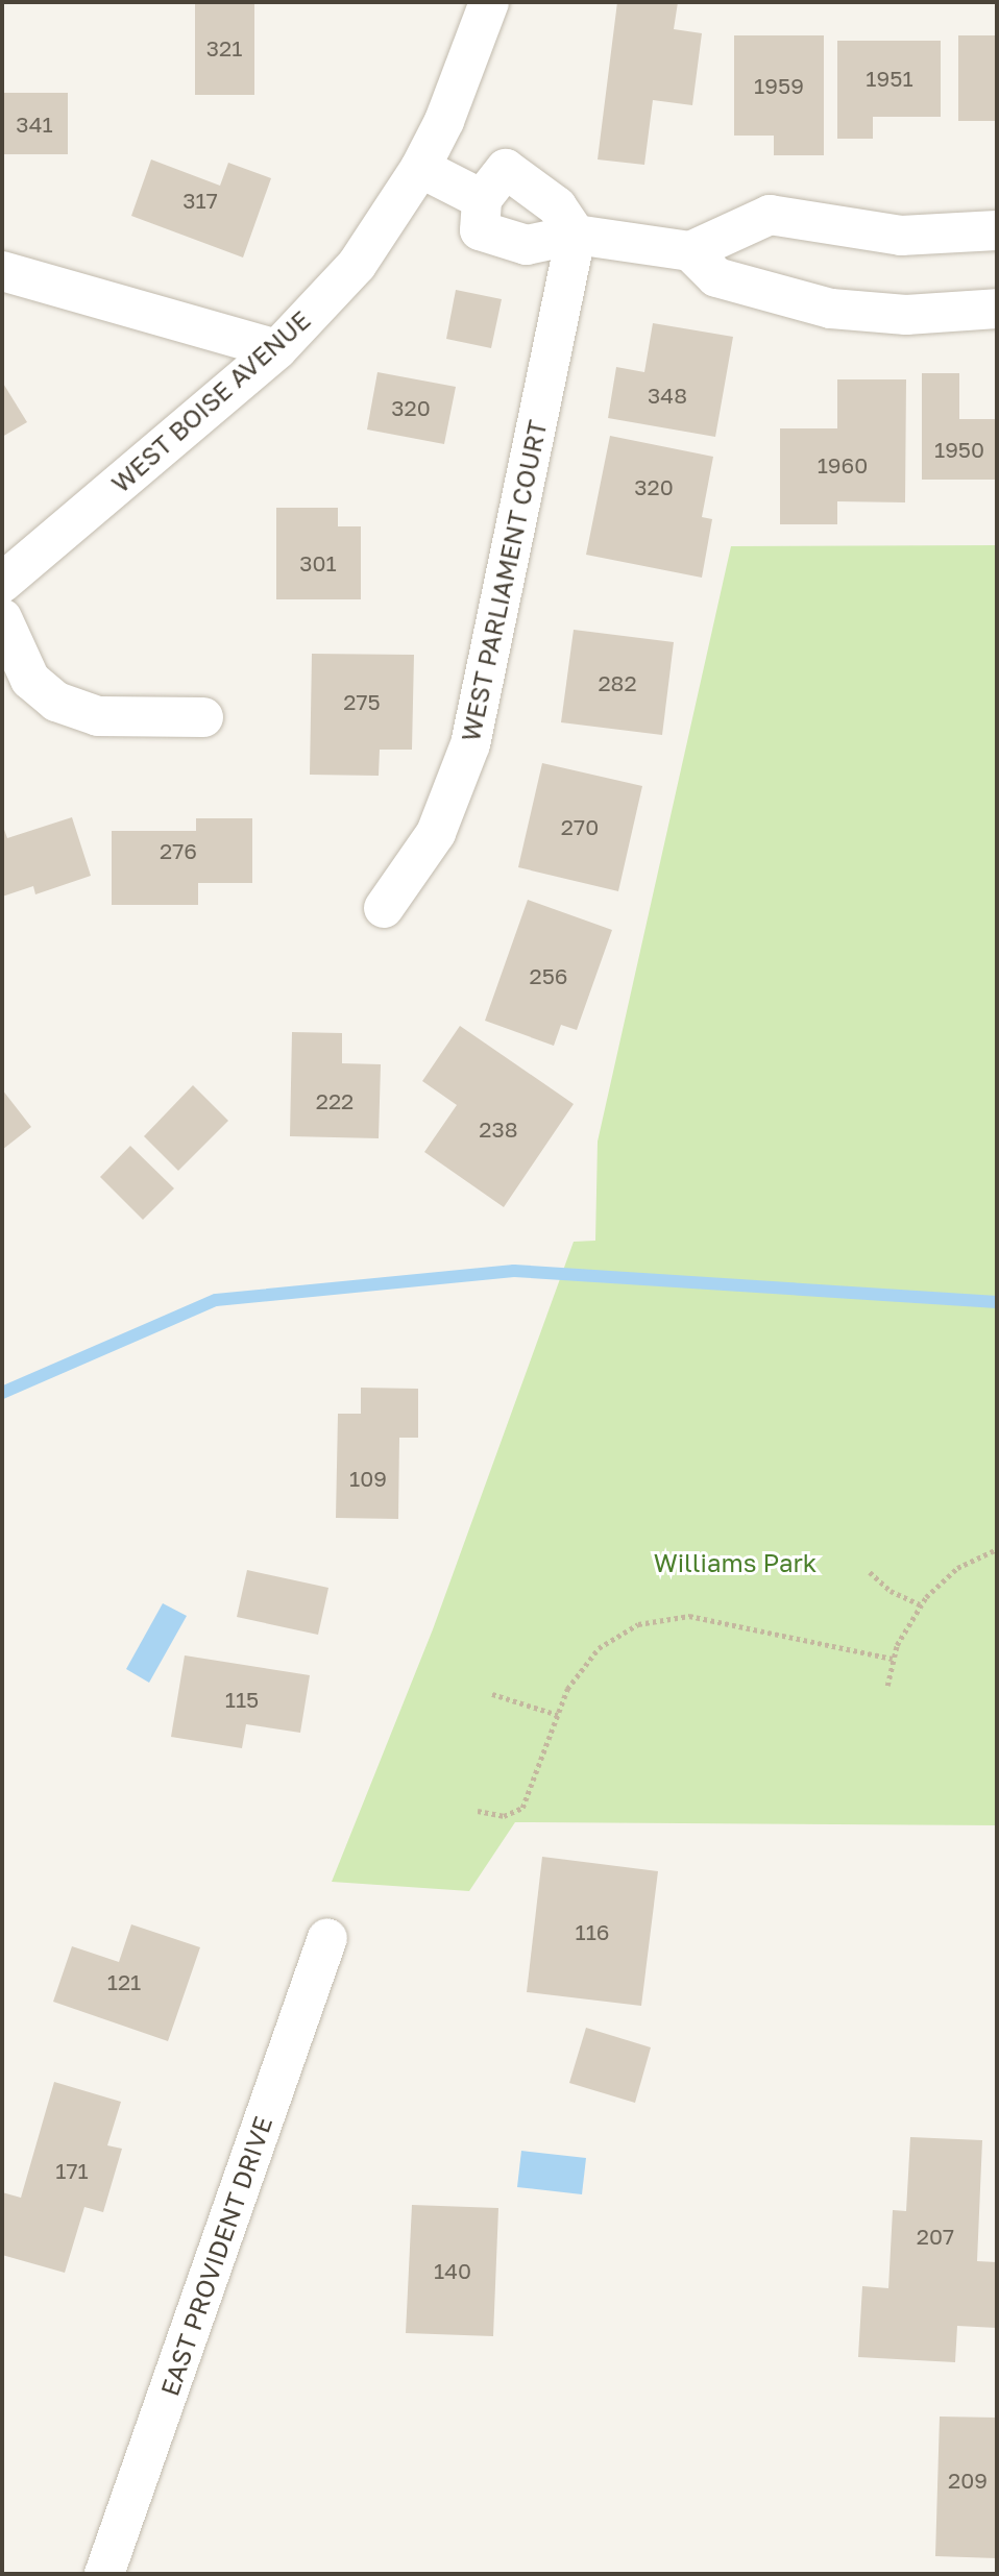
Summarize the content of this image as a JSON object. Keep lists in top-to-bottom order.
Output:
{
  "streets": {
    "street": ["WEST BOISE AVENUE", "WEST PARLIAMENT COURT", "EAST PROVIDENT DRIVE"]
  },
  "parks": ["Williams Park"],
  "house_numbers": [
    "321",
    "1951",
    "1959",
    "341",
    "317",
    "348",
    "320",
    "1950",
    "1960",
    "320",
    "301",
    "282",
    "275",
    "270",
    "276",
    "256",
    "222",
    "238",
    "109",
    "115",
    "116",
    "121",
    "171",
    "207",
    "140",
    "209"
  ]
}
